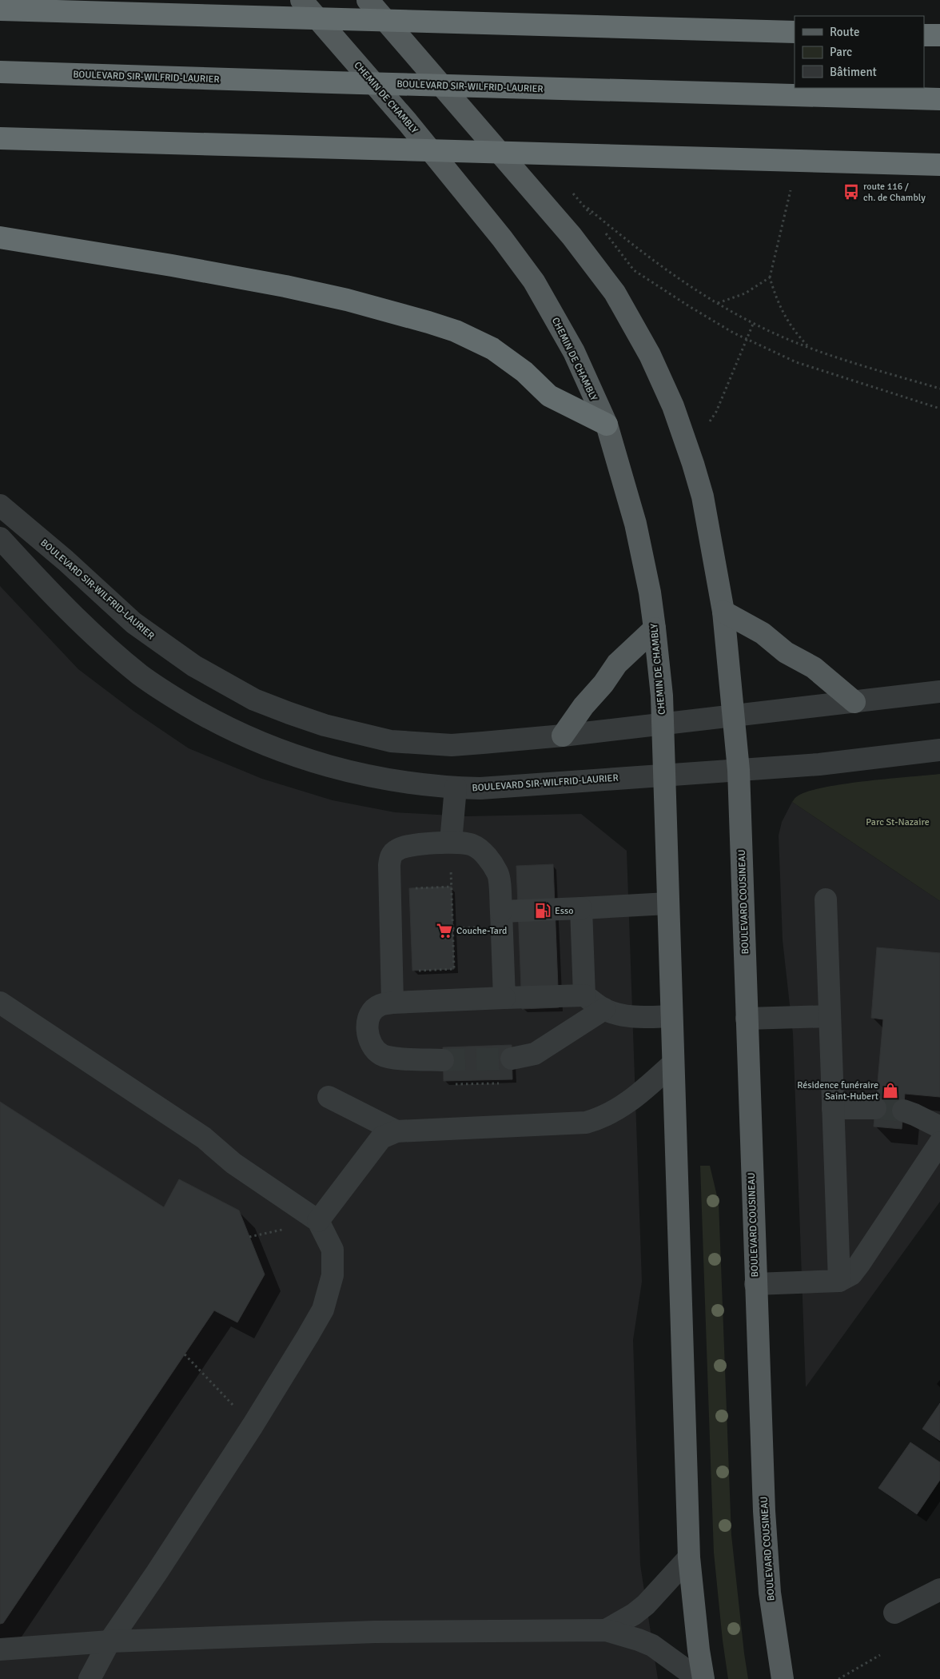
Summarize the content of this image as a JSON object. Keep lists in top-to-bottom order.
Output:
{
  "streets": {
    "highway": ["BOULEVARD SIR-WILFRID-LAURIER"],
    "main road": ["CHEMIN DE CHAMBLY", "BOULEVARD COUSINEAU"]
  },
  "crossings": [
    ["BOULEVARD SIR-WILFRID-LAURIER", "CHEMIN DE CHAMBLY"],
    ["BOULEVARD SIR-WILFRID-LAURIER", "BOULEVARD COUSINEAU"]
  ],
  "parks": ["Parc St-Nazaire"],
  "places": {
    "bus stop": ["route 116 / ch. de Chambly"],
    "fuel station": ["Esso"],
    "supermarket": ["Couche-Tard"],
    "shop": ["Résidence funéraire Saint-Hubert"]
  },
  "legend": ["Route", "Parc", "Bâtiment"]
}
